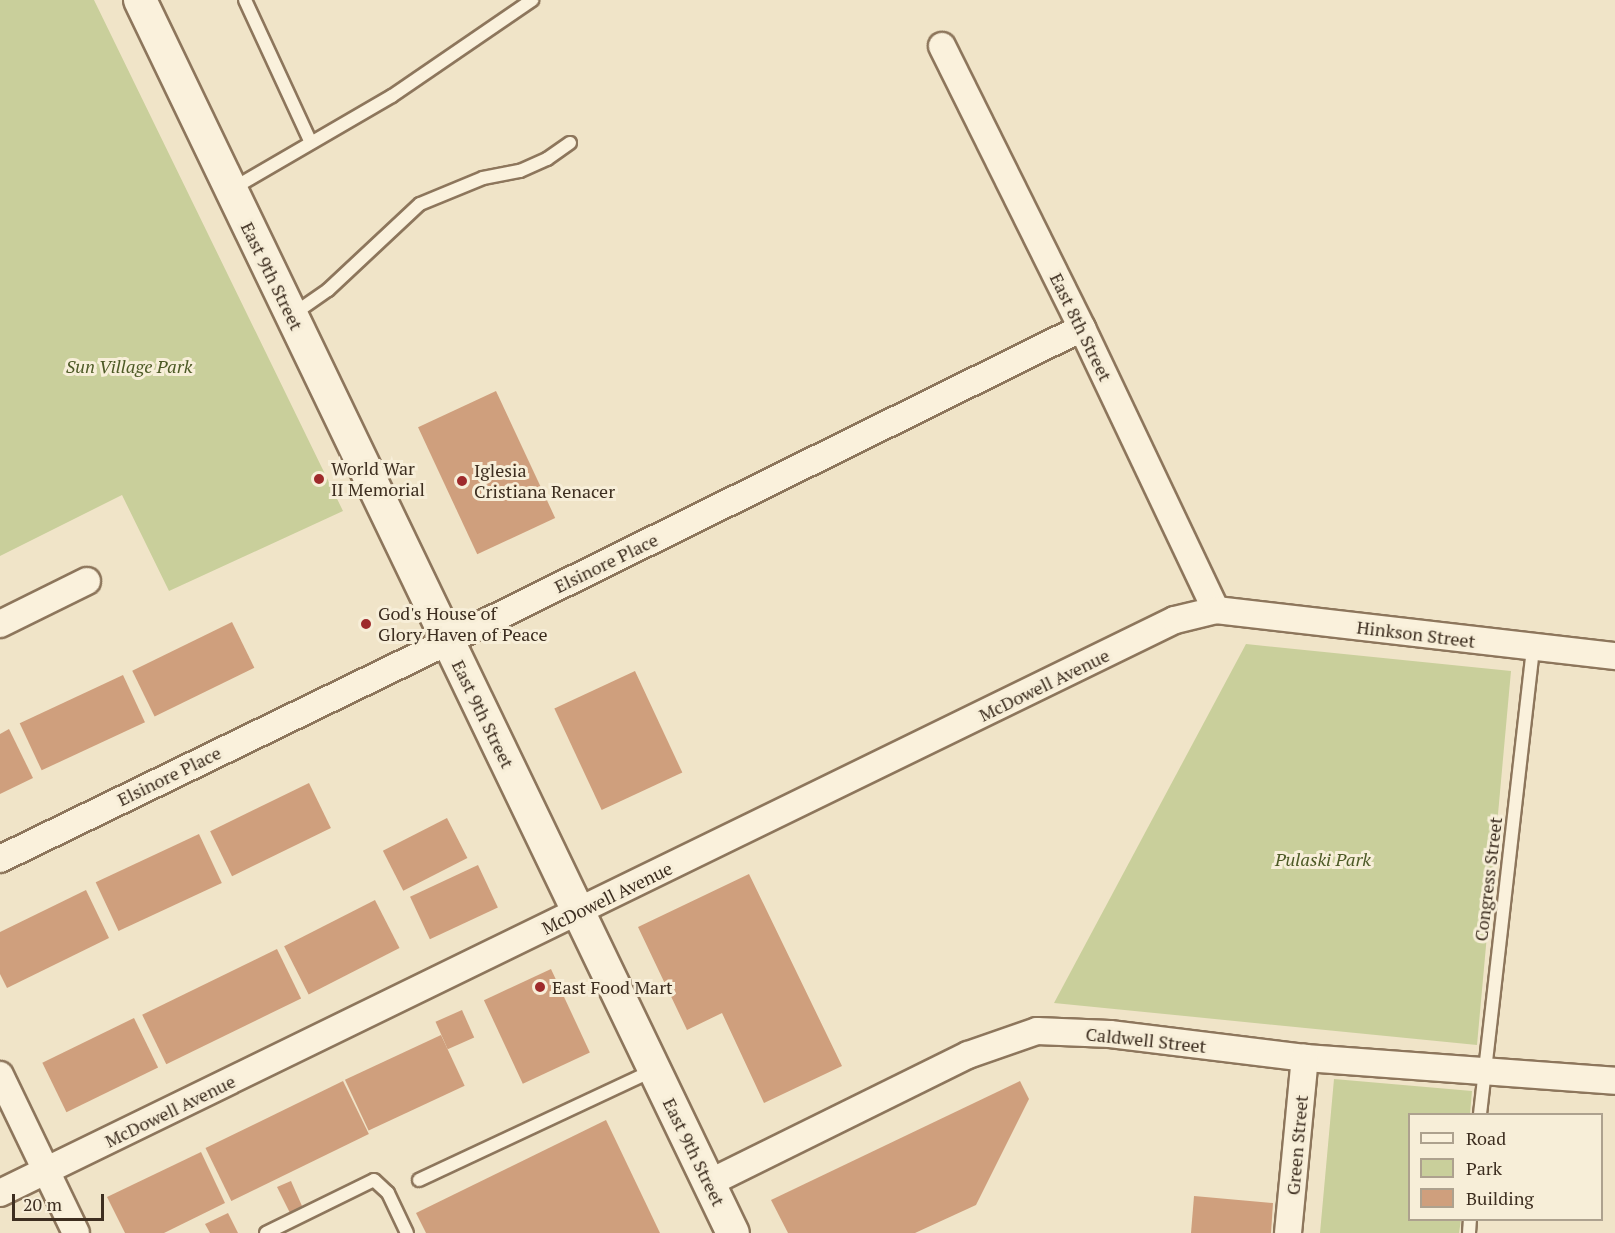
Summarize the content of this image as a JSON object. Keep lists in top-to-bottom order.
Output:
{
  "streets": {
    "street": [
      "East 9th Street",
      "East 8th Street",
      "Elsinore Place",
      "Hinkson Street",
      "McDowell Avenue",
      "Caldwell Street",
      "Green Street"
    ],
    "lane": ["Congress Street"]
  },
  "crossings": [
    ["East 9th Street", "Elsinore Place"],
    ["East 9th Street", "McDowell Avenue"],
    ["East 9th Street", "Caldwell Street"],
    ["East 8th Street", "Elsinore Place"],
    ["East 8th Street", "Hinkson Street"],
    ["East 8th Street", "McDowell Avenue"],
    ["Hinkson Street", "McDowell Avenue"],
    ["Hinkson Street", "Congress Street"],
    ["Congress Street", "Caldwell Street"],
    ["Caldwell Street", "Green Street"]
  ],
  "parks": ["Sun Village Park", "Pulaski Park"],
  "places": [
    "World War II Memorial",
    "Iglesia Cristiana Renacer",
    "God's House of Glory Haven of Peace",
    "East Food Mart"
  ],
  "legend": ["Road", "Park", "Building"],
  "scale_bar": "20 m"
}
